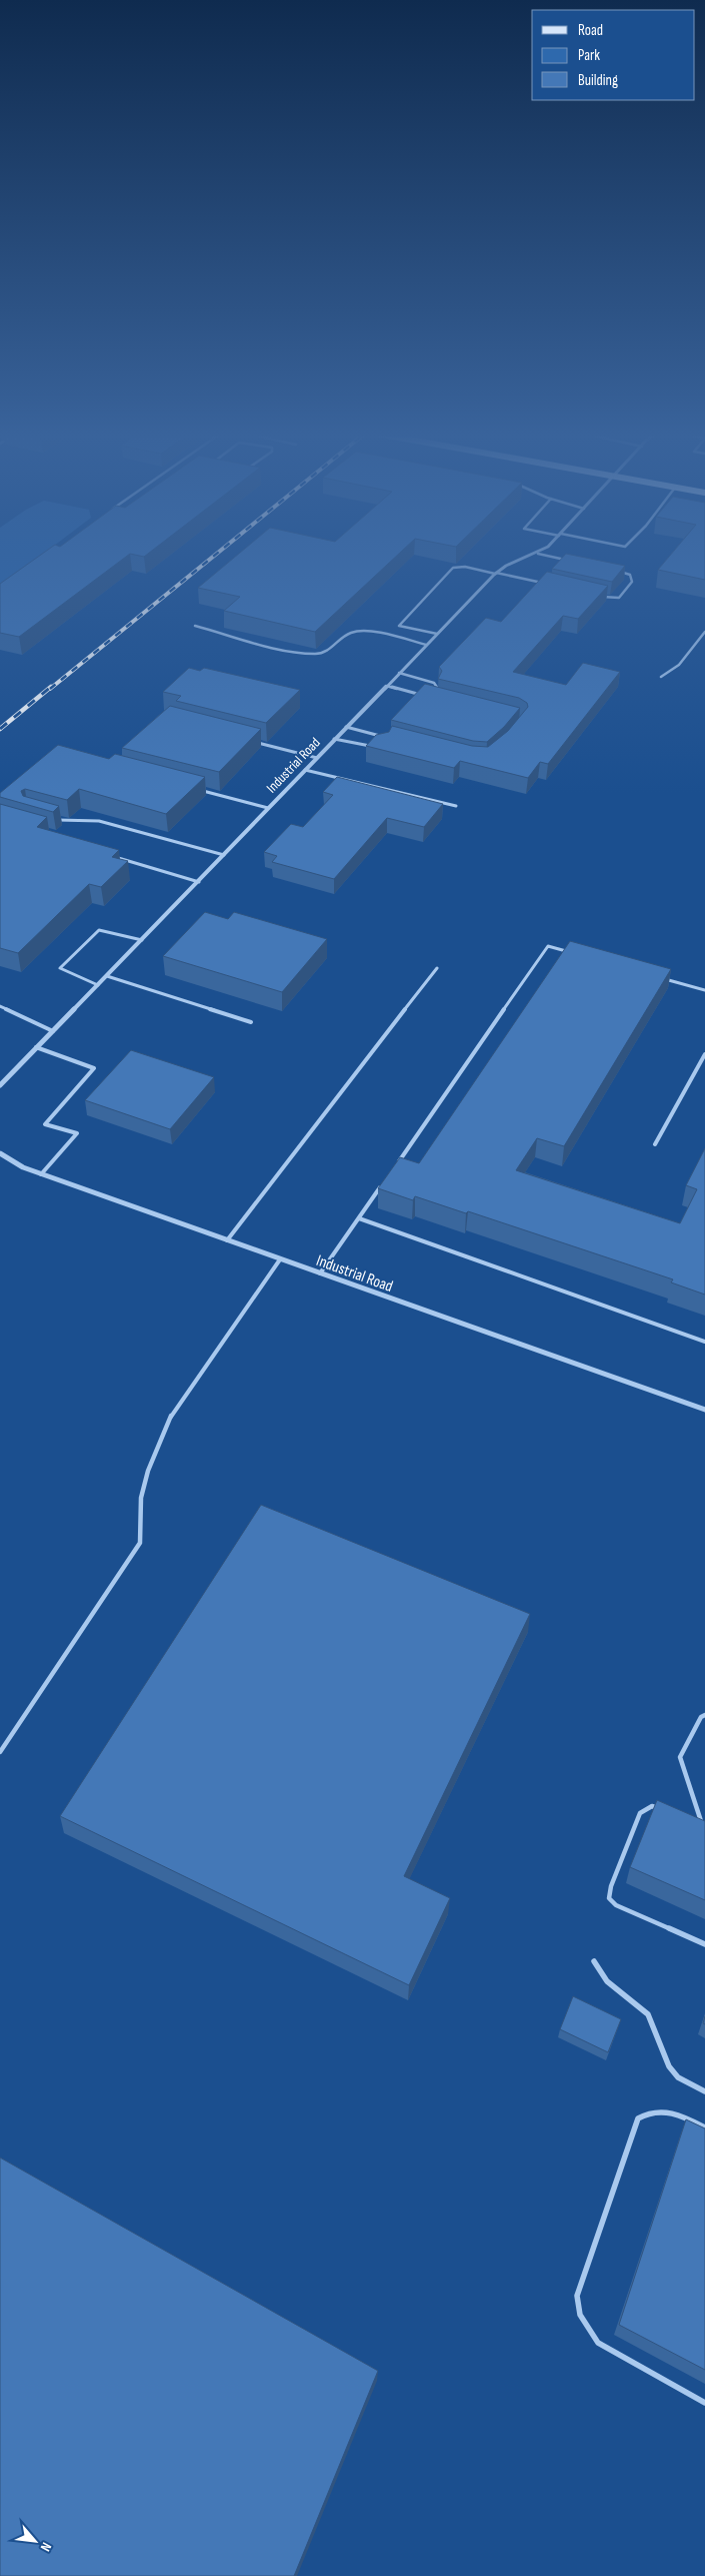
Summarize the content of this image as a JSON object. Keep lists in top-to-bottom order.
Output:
{
  "streets": {
    "street": ["Industrial Road"]
  },
  "legend": ["Road", "Park", "Building"],
  "north": "bottom right"
}
